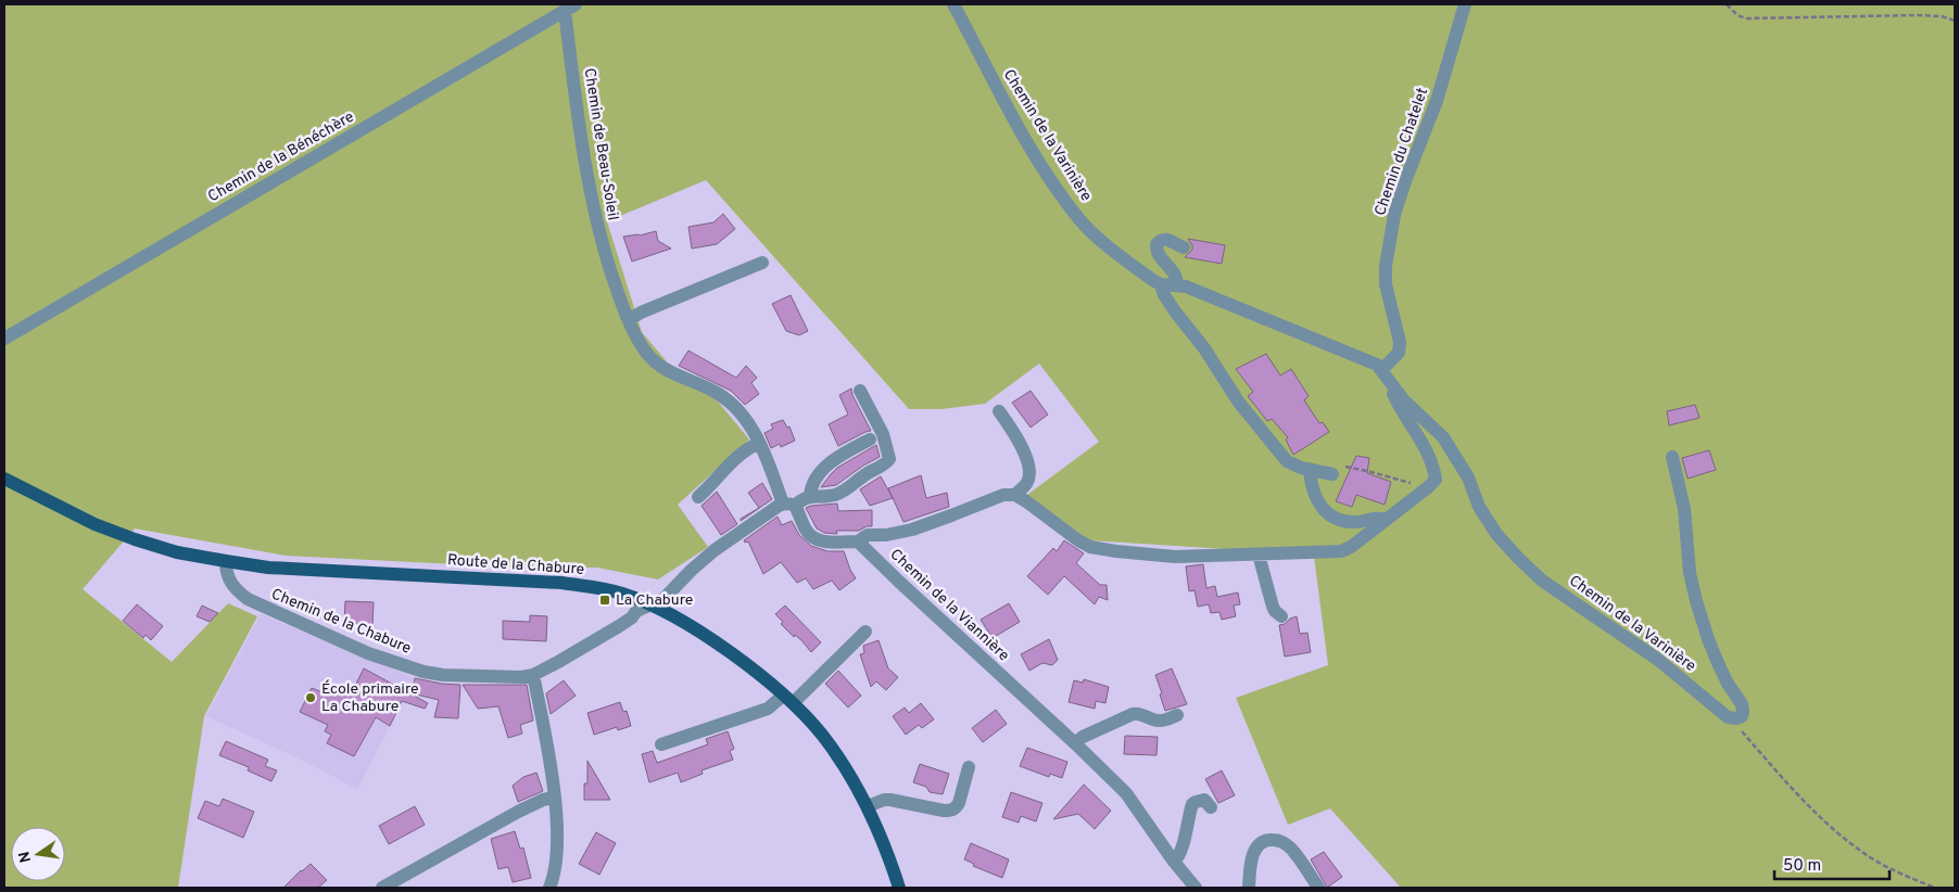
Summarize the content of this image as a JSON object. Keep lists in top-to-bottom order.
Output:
{
  "streets": {
    "main road": ["Route de la Chabure"],
    "street": [
      "Chemin de la Varinière",
      "Chemin de Beau-Soleil",
      "Chemin du Chatelet",
      "Chemin de la Bénéchère",
      "Chemin de la Viannière",
      "Chemin de la Chabure"
    ]
  },
  "crossings": [
    ["Chemin de la Varinière", "Chemin du Chatelet"],
    ["Chemin de Beau-Soleil", "Chemin de la Bénéchère"],
    ["Route de la Chabure", "Chemin de la Chabure"]
  ],
  "places": {
    "transit": ["La Chabure"],
    "other": ["École primaire La Chabure"]
  },
  "scale_bar": "50 m",
  "north": "left"
}
